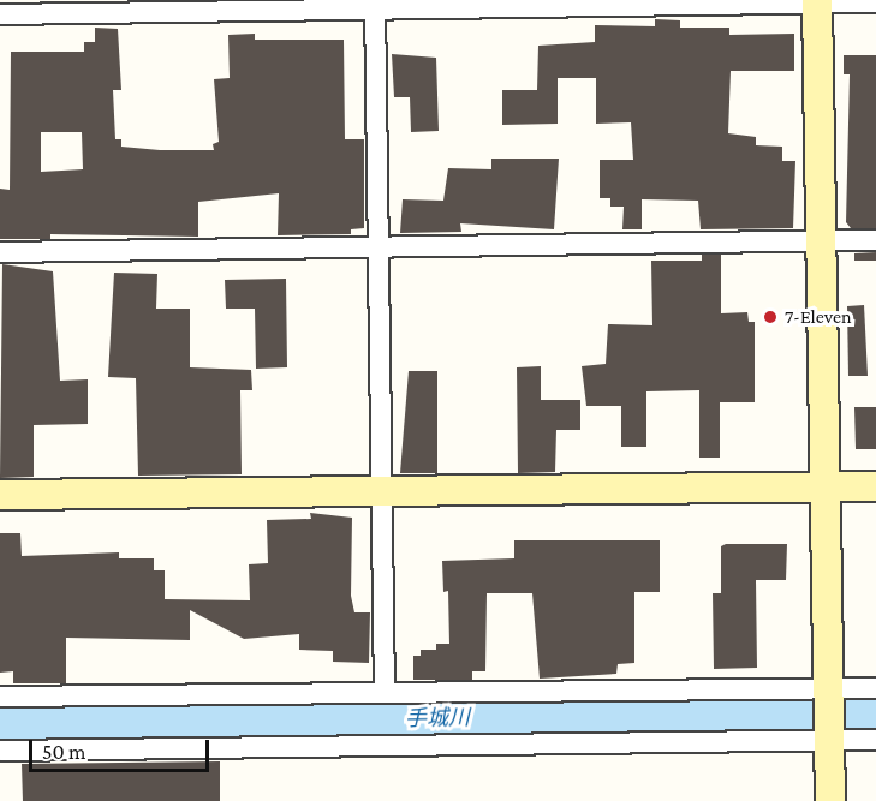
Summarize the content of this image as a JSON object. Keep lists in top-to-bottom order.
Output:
{
  "water": ["手城川"],
  "places": ["7-Eleven"],
  "scale_bar": "50 m"
}
